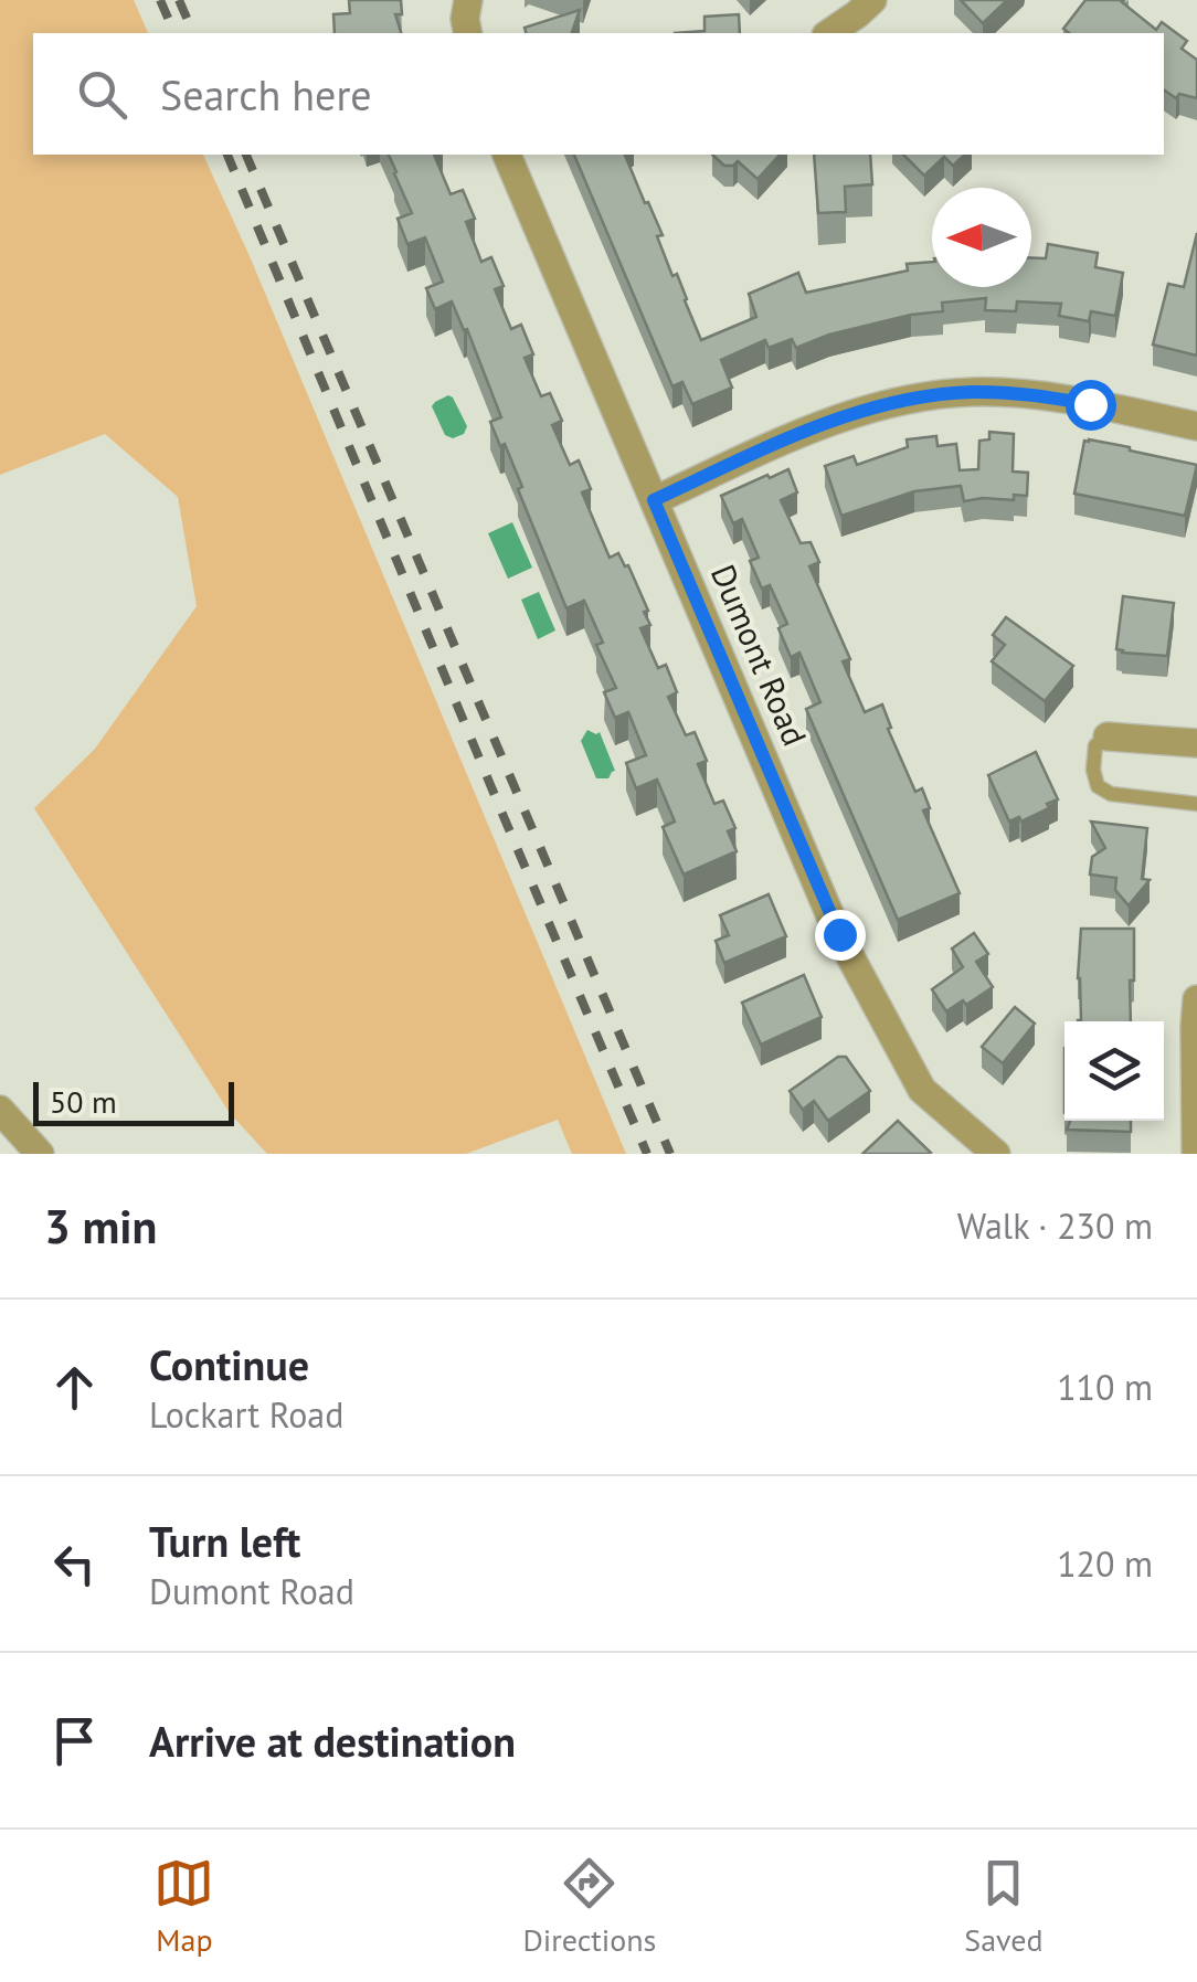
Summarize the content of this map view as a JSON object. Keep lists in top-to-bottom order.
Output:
{
  "streets": {
    "street": ["Dumont Road"]
  },
  "scale_bar": "50 m",
  "north": "left",
  "page": {
    "search": "Search here",
    "scale": "50 m",
    "heading": ["3 min", "Walk · 230 m"],
    "list": [
      ["Continue", "Lockart Road", "110 m"],
      ["Turn left", "Dumont Road", "120 m"],
      "Arrive at destination"
    ],
    "nav": ["Map", "Directions", "Saved"]
  }
}
